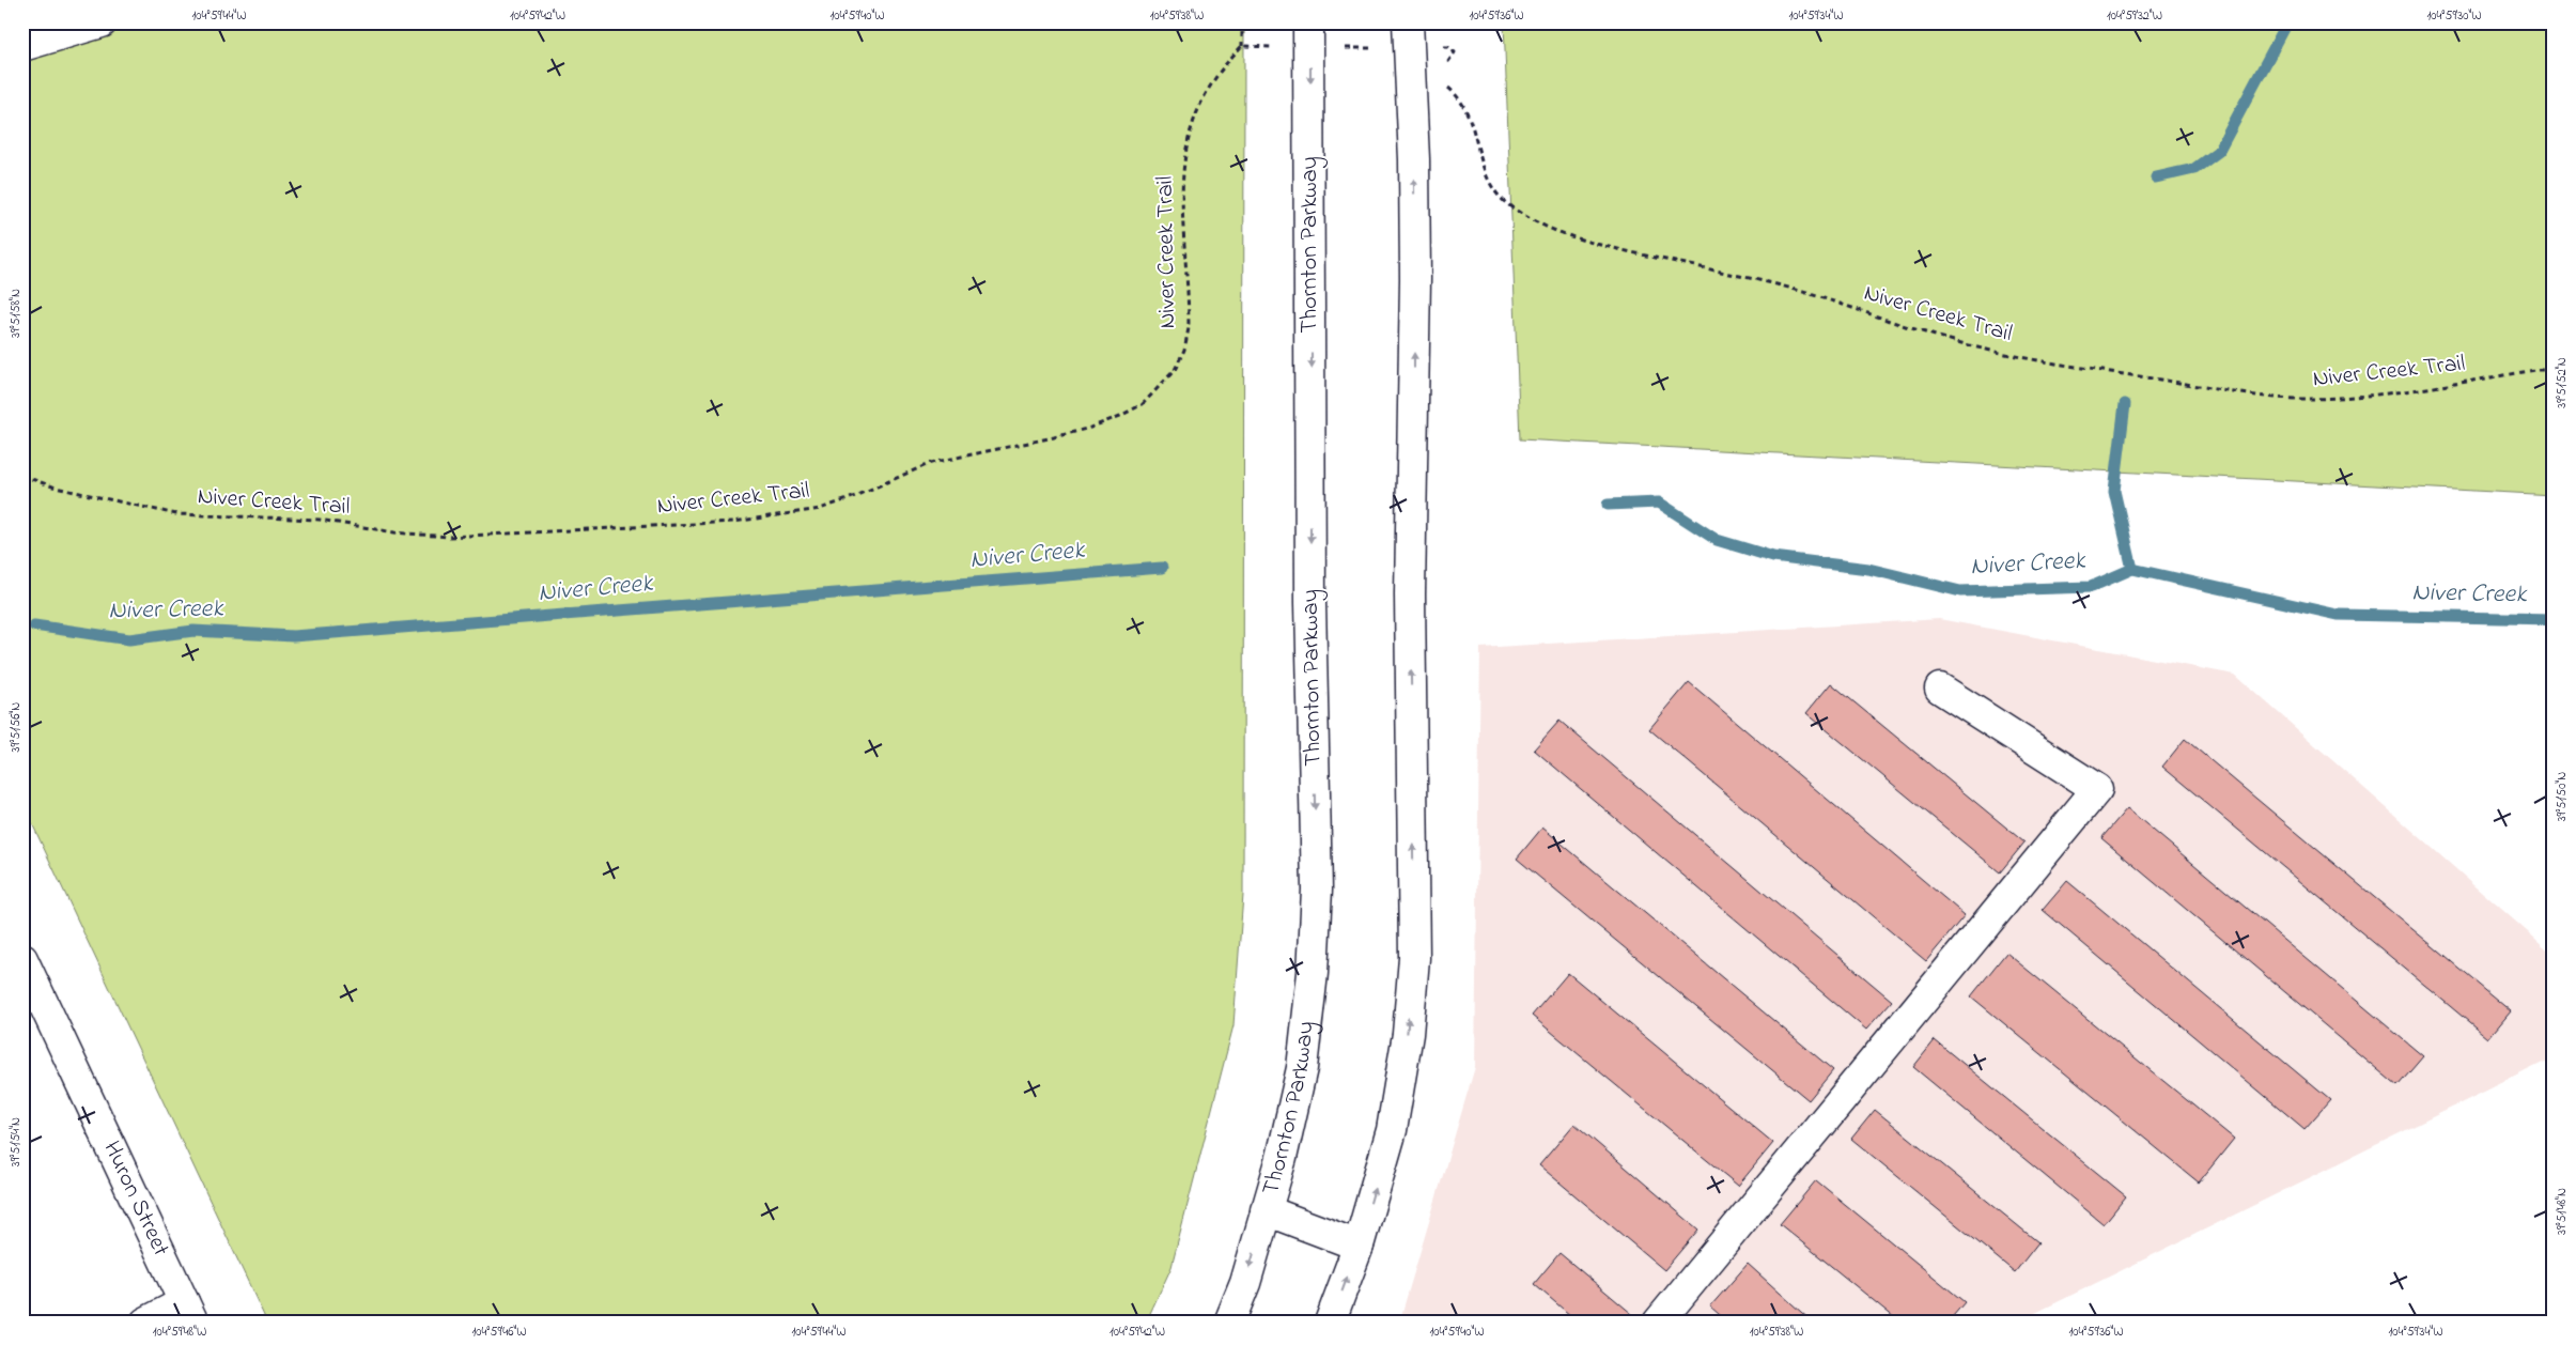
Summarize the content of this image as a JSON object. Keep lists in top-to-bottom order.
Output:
{
  "streets": {
    "main road": ["Thornton Parkway", "Huron Street"],
    "path": ["Niver Creek Trail"]
  },
  "water": ["Niver Creek"],
  "coordinates": [
    "104°59'44\"W",
    "104°59'42\"W",
    "104°59'40\"W",
    "104°59'38\"W",
    "104°59'36\"W",
    "104°59'34\"W",
    "104°59'32\"W",
    "104°59'30\"W",
    "39°51'58\"N",
    "39°51'52\"N",
    "39°51'56\"N",
    "39°51'50\"N",
    "39°51'54\"N",
    "39°51'48\"N",
    "104°59'48\"W",
    "104°59'46\"W"
  ]
}
